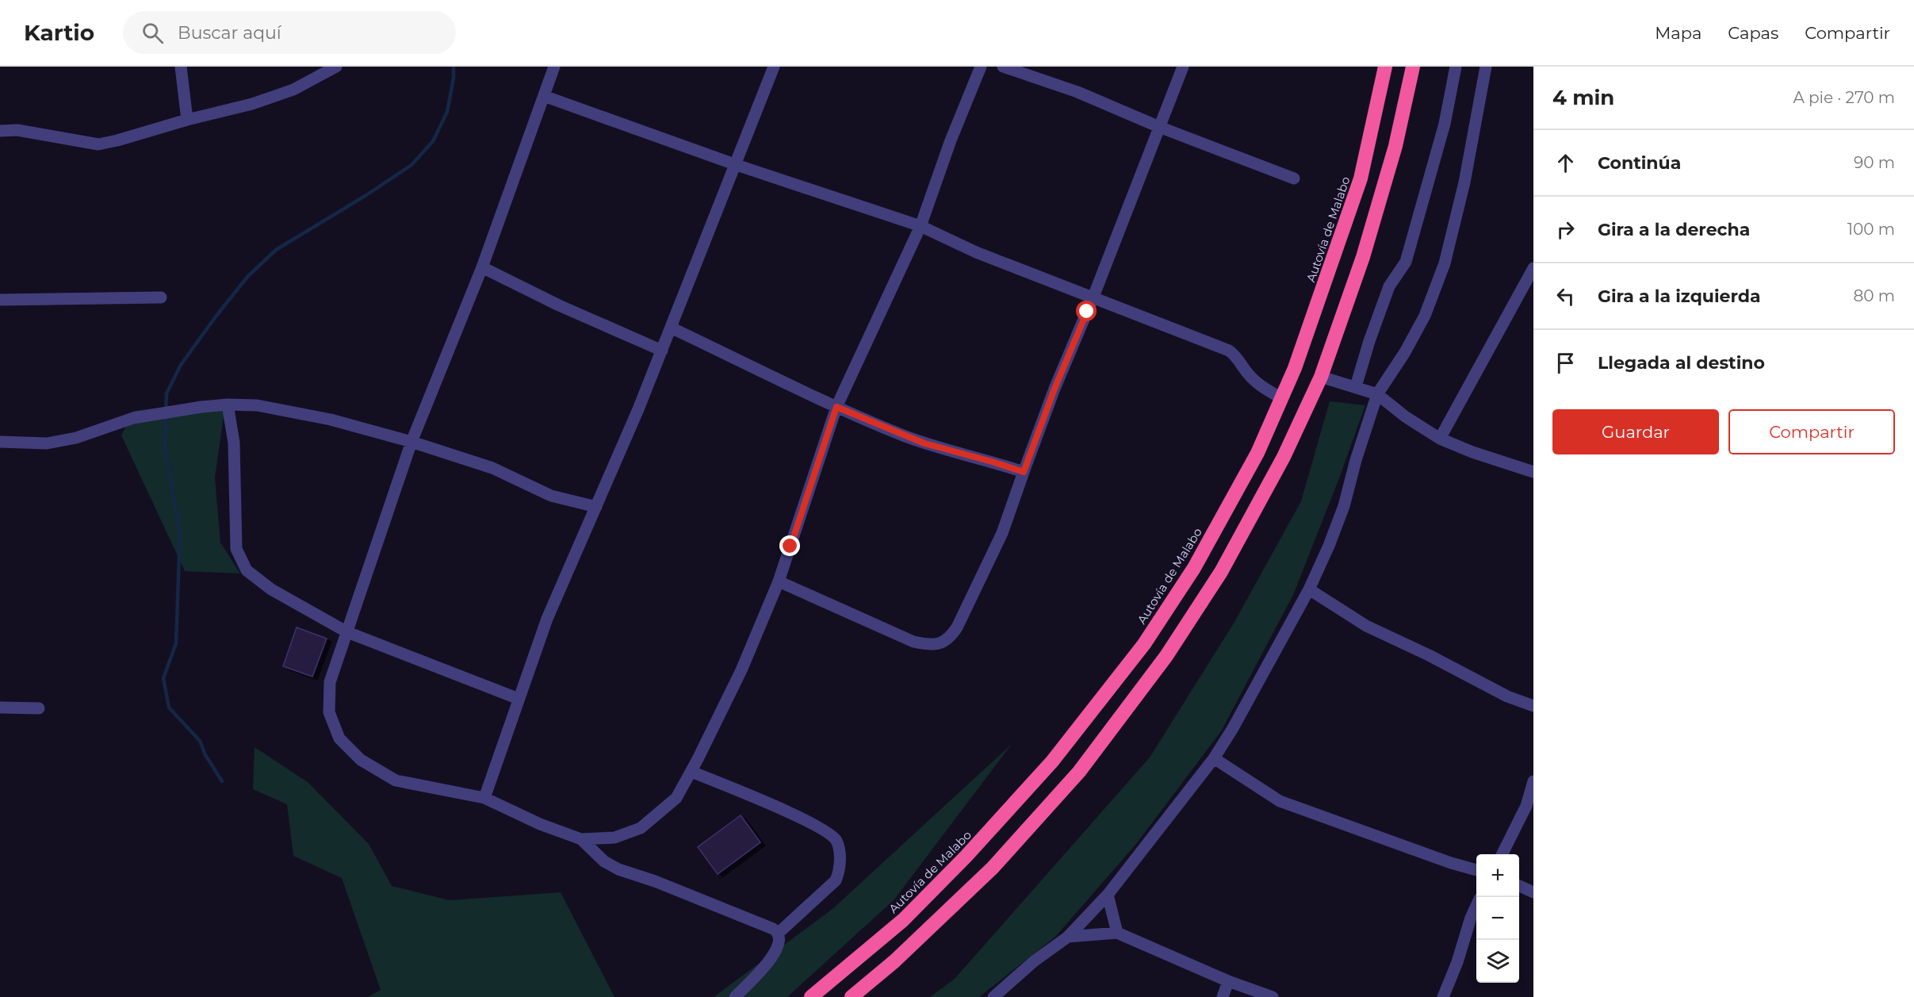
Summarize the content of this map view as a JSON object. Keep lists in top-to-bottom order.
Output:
{
  "streets": {
    "highway": ["Autovía de Malabo"]
  },
  "page": {
    "header": "Kartio",
    "search": "Buscar aquí",
    "nav": ["Mapa", "Capas", "Compartir"],
    "heading": ["4 min", "A pie · 270 m"],
    "list": [
      ["Continúa", "90 m"],
      ["Gira a la derecha", "100 m"],
      ["Gira a la izquierda", "80 m"],
      "Llegada al destino"
    ],
    "buttons": ["Guardar", "Compartir"],
    "map_buttons": ["+", "−"]
  }
}
